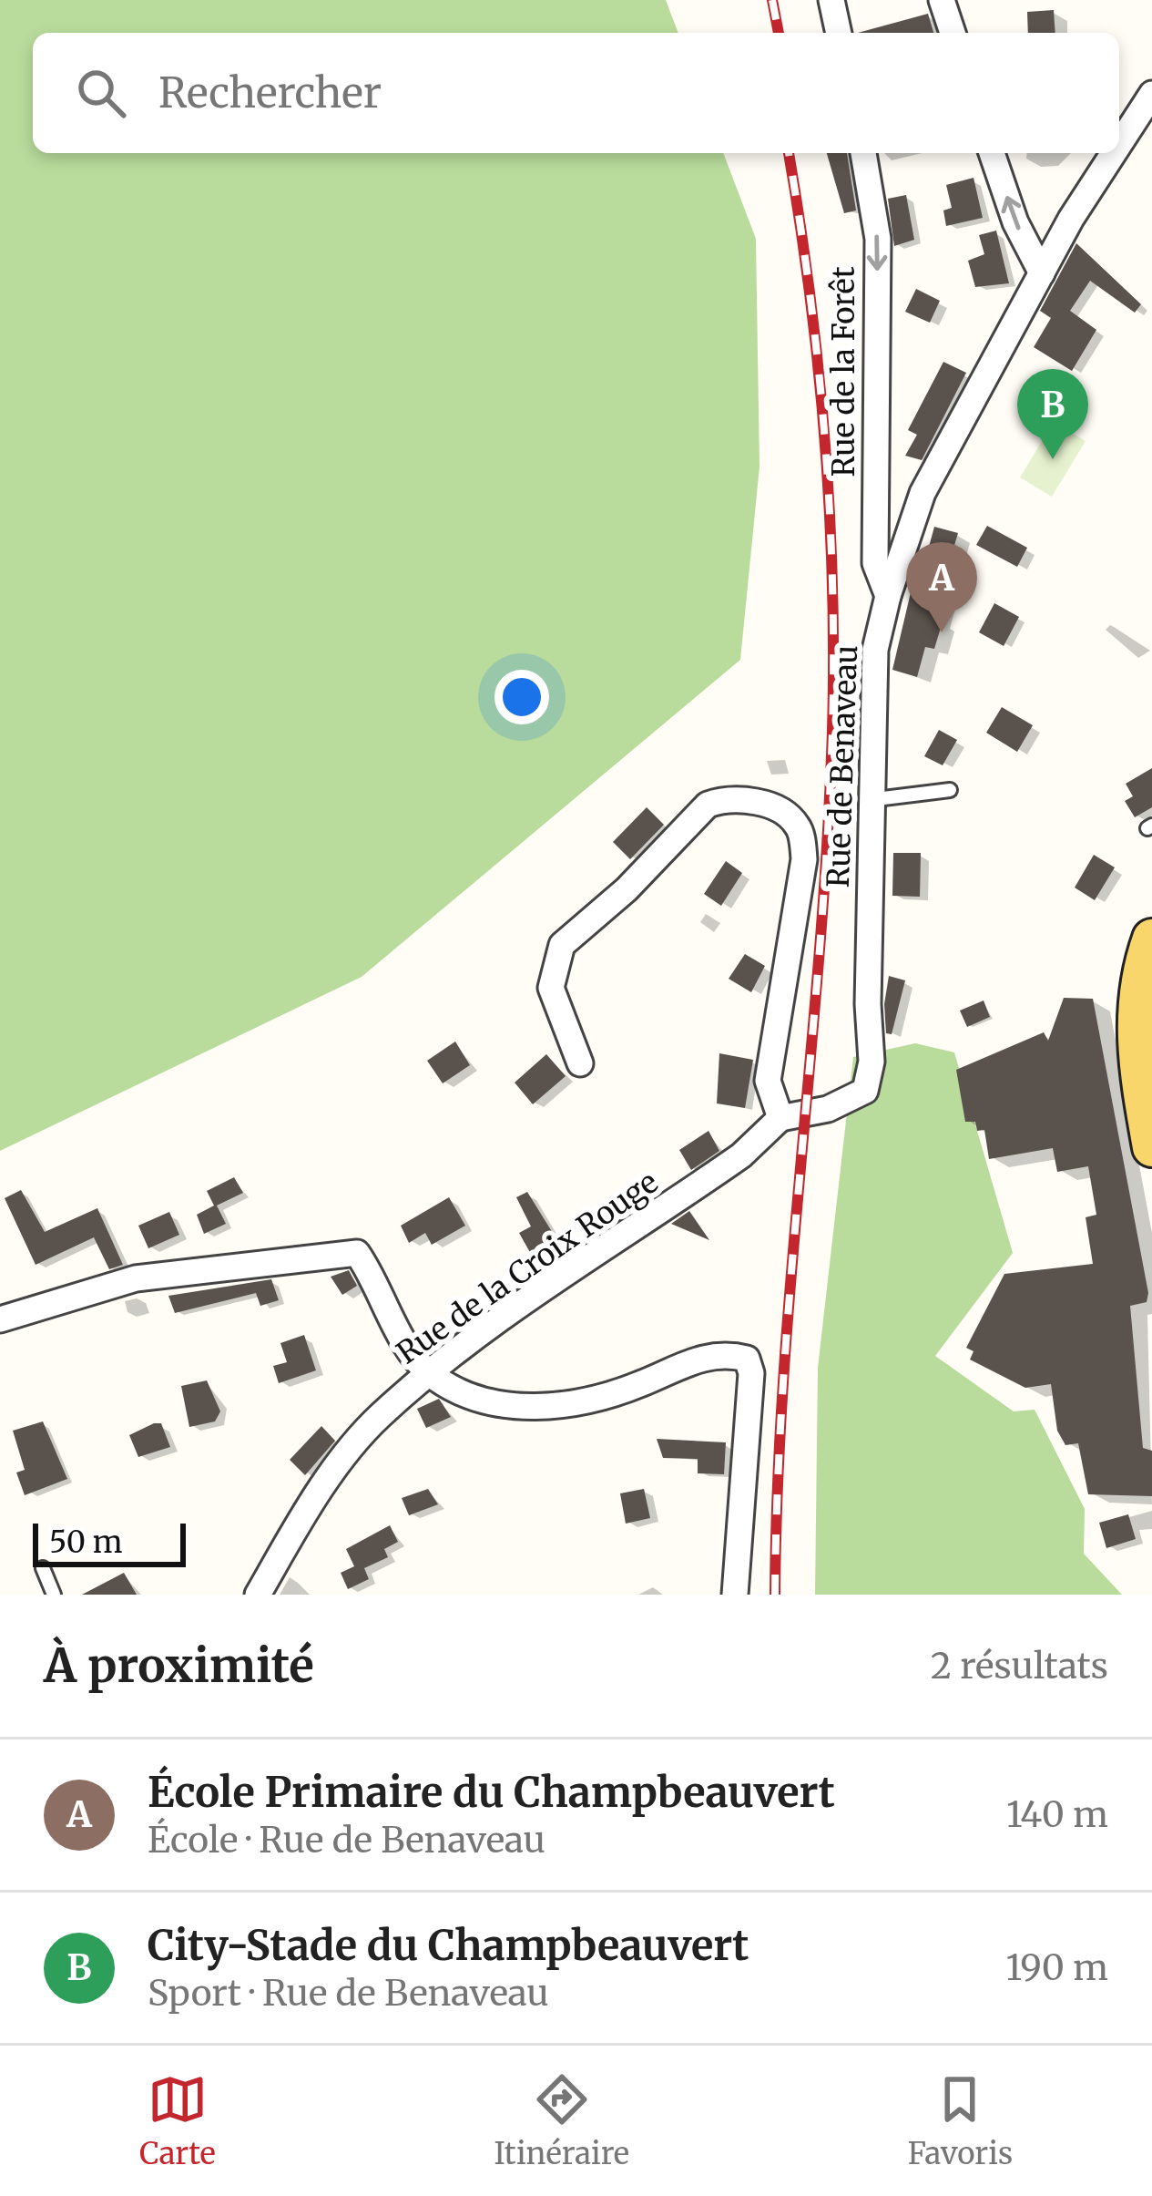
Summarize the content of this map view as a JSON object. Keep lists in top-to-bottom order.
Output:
{
  "streets": {
    "street": ["Rue de la Forêt", "Rue de Benaveau", "Rue de la Croix Rouge"]
  },
  "crossings": [
    ["Rue de la Forêt", "Rue de Benaveau"],
    ["Rue de Benaveau", "Rue de la Croix Rouge"]
  ],
  "one_way": ["Rue de la Forêt"],
  "scale_bar": "50 m",
  "page": {
    "search": "Rechercher",
    "pins": ["B", "A"],
    "scale": "50 m",
    "heading": ["À proximité", "2 résultats"],
    "list": [
      {
        "mark": "A",
        "name": "École Primaire du Champbeauvert",
        "note": "École · Rue de Benaveau",
        "value": "140 m"
      },
      {
        "mark": "B",
        "name": "City-Stade du Champbeauvert",
        "note": "Sport · Rue de Benaveau",
        "value": "190 m"
      }
    ],
    "nav": ["Carte", "Itinéraire", "Favoris"]
  }
}
